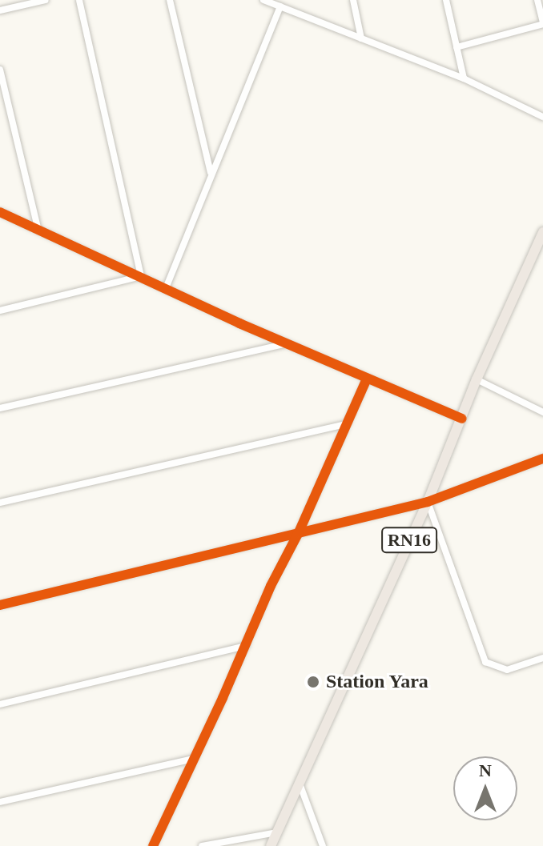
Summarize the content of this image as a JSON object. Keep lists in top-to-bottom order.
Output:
{
  "streets": {
    "main road": ["RN16"]
  },
  "places": ["Station Yara"],
  "north": "top"
}
